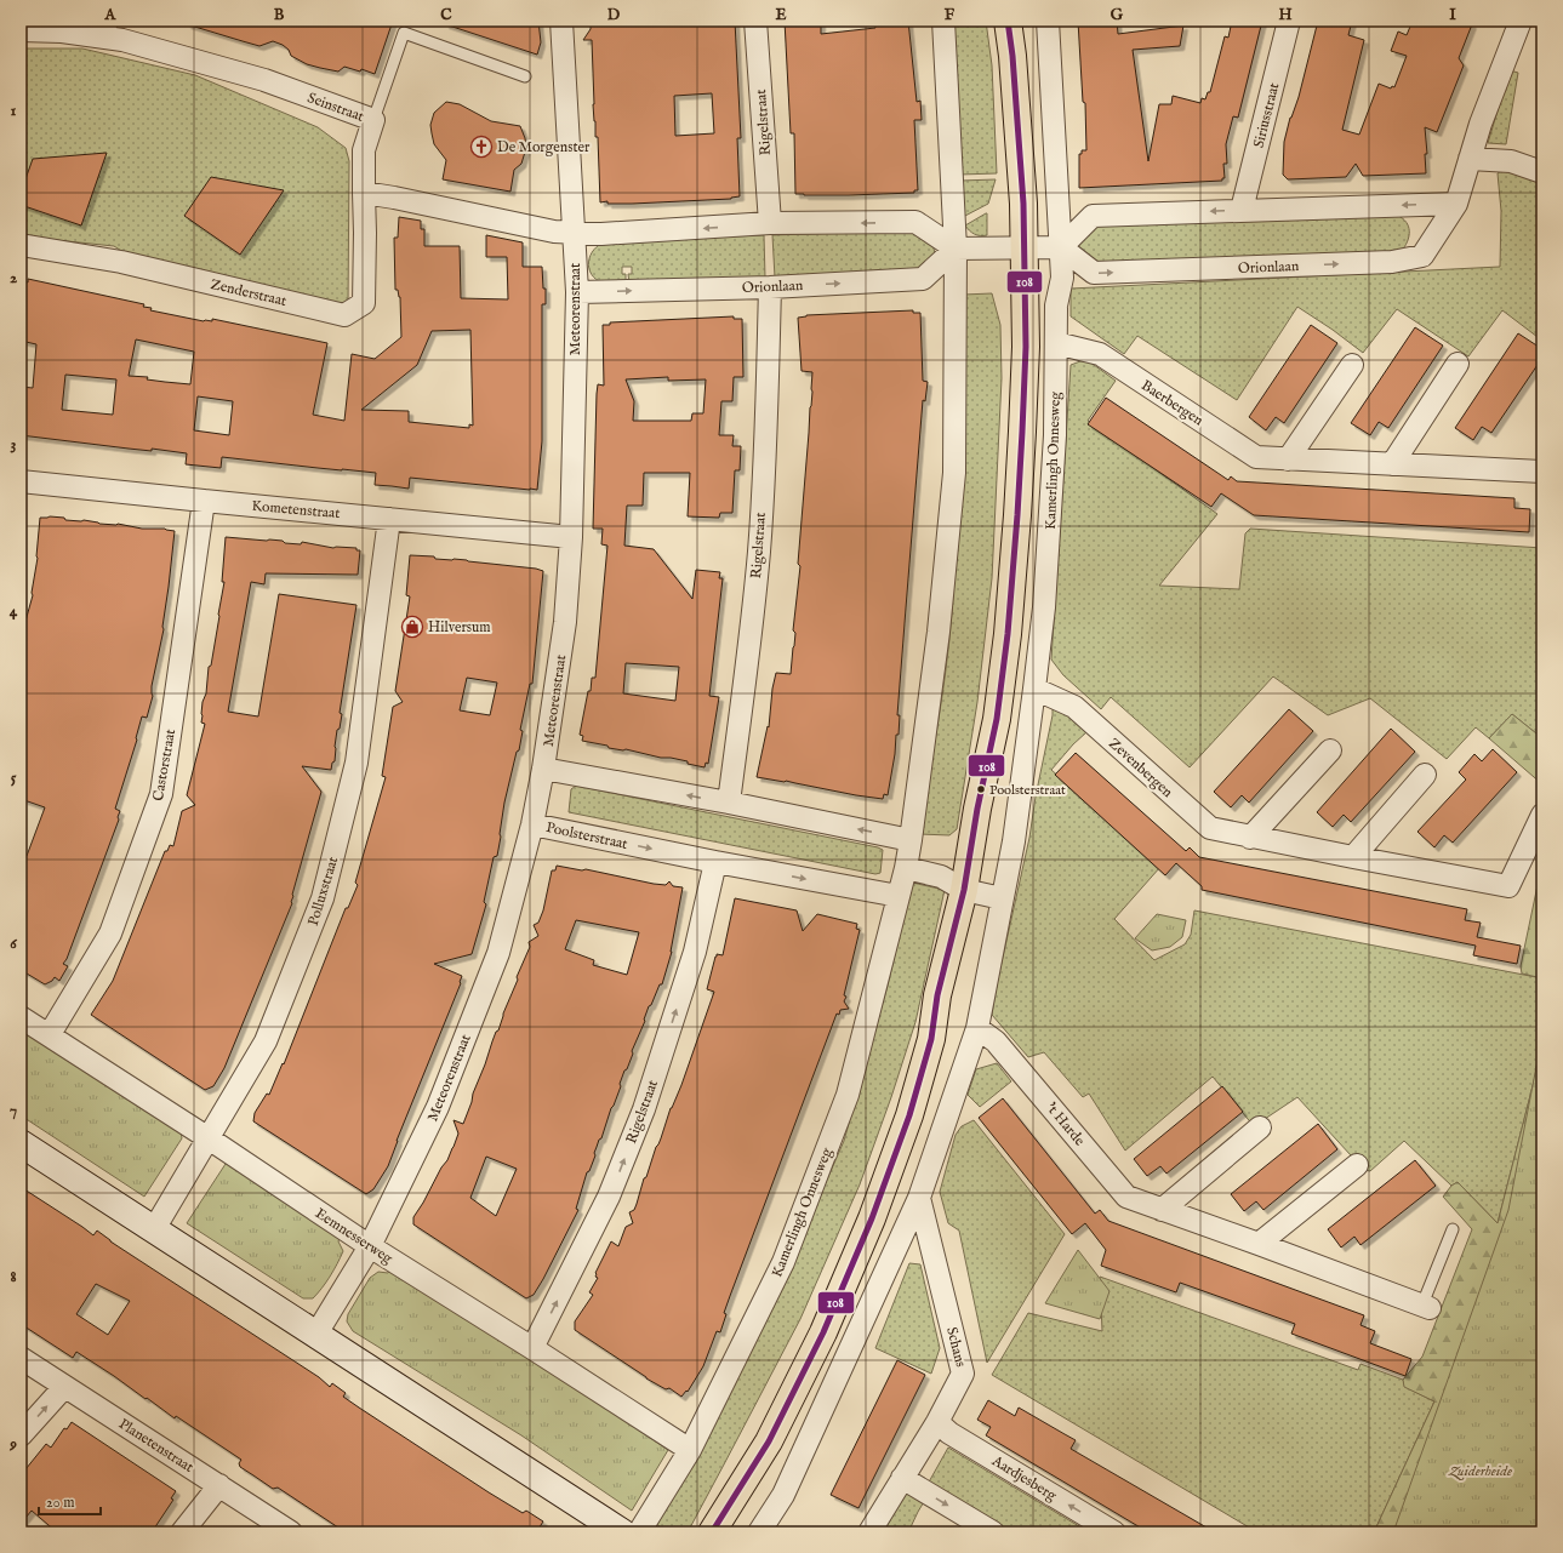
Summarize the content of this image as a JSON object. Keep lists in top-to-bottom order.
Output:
{
  "streets": {
    "main road": ["Kamerlingh Onnesweg"],
    "street": [
      "Seinstraat",
      "Siriusstraat",
      "Rigelstraat",
      "Orionlaan",
      "Zenderstraat",
      "Meteorenstraat",
      "Baerbergen",
      "Kometenstraat",
      "Castorstraat",
      "Zevenbergen",
      "Poolsterstraat",
      "Polluxstraat",
      "'t Harde",
      "Eemnesserweg",
      "Schans",
      "Planetenstraat",
      "Aardjesberg"
    ]
  },
  "crossings": [
    ["Seinstraat", "Zenderstraat"],
    ["Rigelstraat", "Orionlaan"],
    ["Rigelstraat", "Poolsterstraat"],
    ["Rigelstraat", "Eemnesserweg"],
    ["Orionlaan", "Meteorenstraat"],
    ["Orionlaan", "Kamerlingh Onnesweg"],
    ["Meteorenstraat", "Kometenstraat"],
    ["Meteorenstraat", "Poolsterstraat"],
    ["Meteorenstraat", "Eemnesserweg"],
    ["Baerbergen", "Kamerlingh Onnesweg"],
    ["Kamerlingh Onnesweg", "Zevenbergen"],
    ["Kamerlingh Onnesweg", "Poolsterstraat"],
    ["Kamerlingh Onnesweg", "'t Harde"],
    ["Kamerlingh Onnesweg", "Eemnesserweg"],
    ["Kamerlingh Onnesweg", "Schans"],
    ["Kometenstraat", "Castorstraat"],
    ["Kometenstraat", "Polluxstraat"],
    ["Castorstraat", "Eemnesserweg"],
    ["Polluxstraat", "Eemnesserweg"],
    ["Schans", "Aardjesberg"]
  ],
  "one_way": ["Rigelstraat"],
  "parks": ["Zuiderheide"],
  "places": {
    "church": ["De Morgenster"],
    "shop": ["Hilversum"],
    "other": ["Poolsterstraat"]
  },
  "lines": ["transit line 108"],
  "scale_bar": "20 m",
  "grid": {
    "columns": [
      "A",
      "B",
      "C",
      "D",
      "E",
      "F",
      "G",
      "H",
      "I"
    ],
    "rows": [
      "1",
      "2",
      "3",
      "4",
      "5",
      "6",
      "7",
      "8",
      "9"
    ]
  }
}
